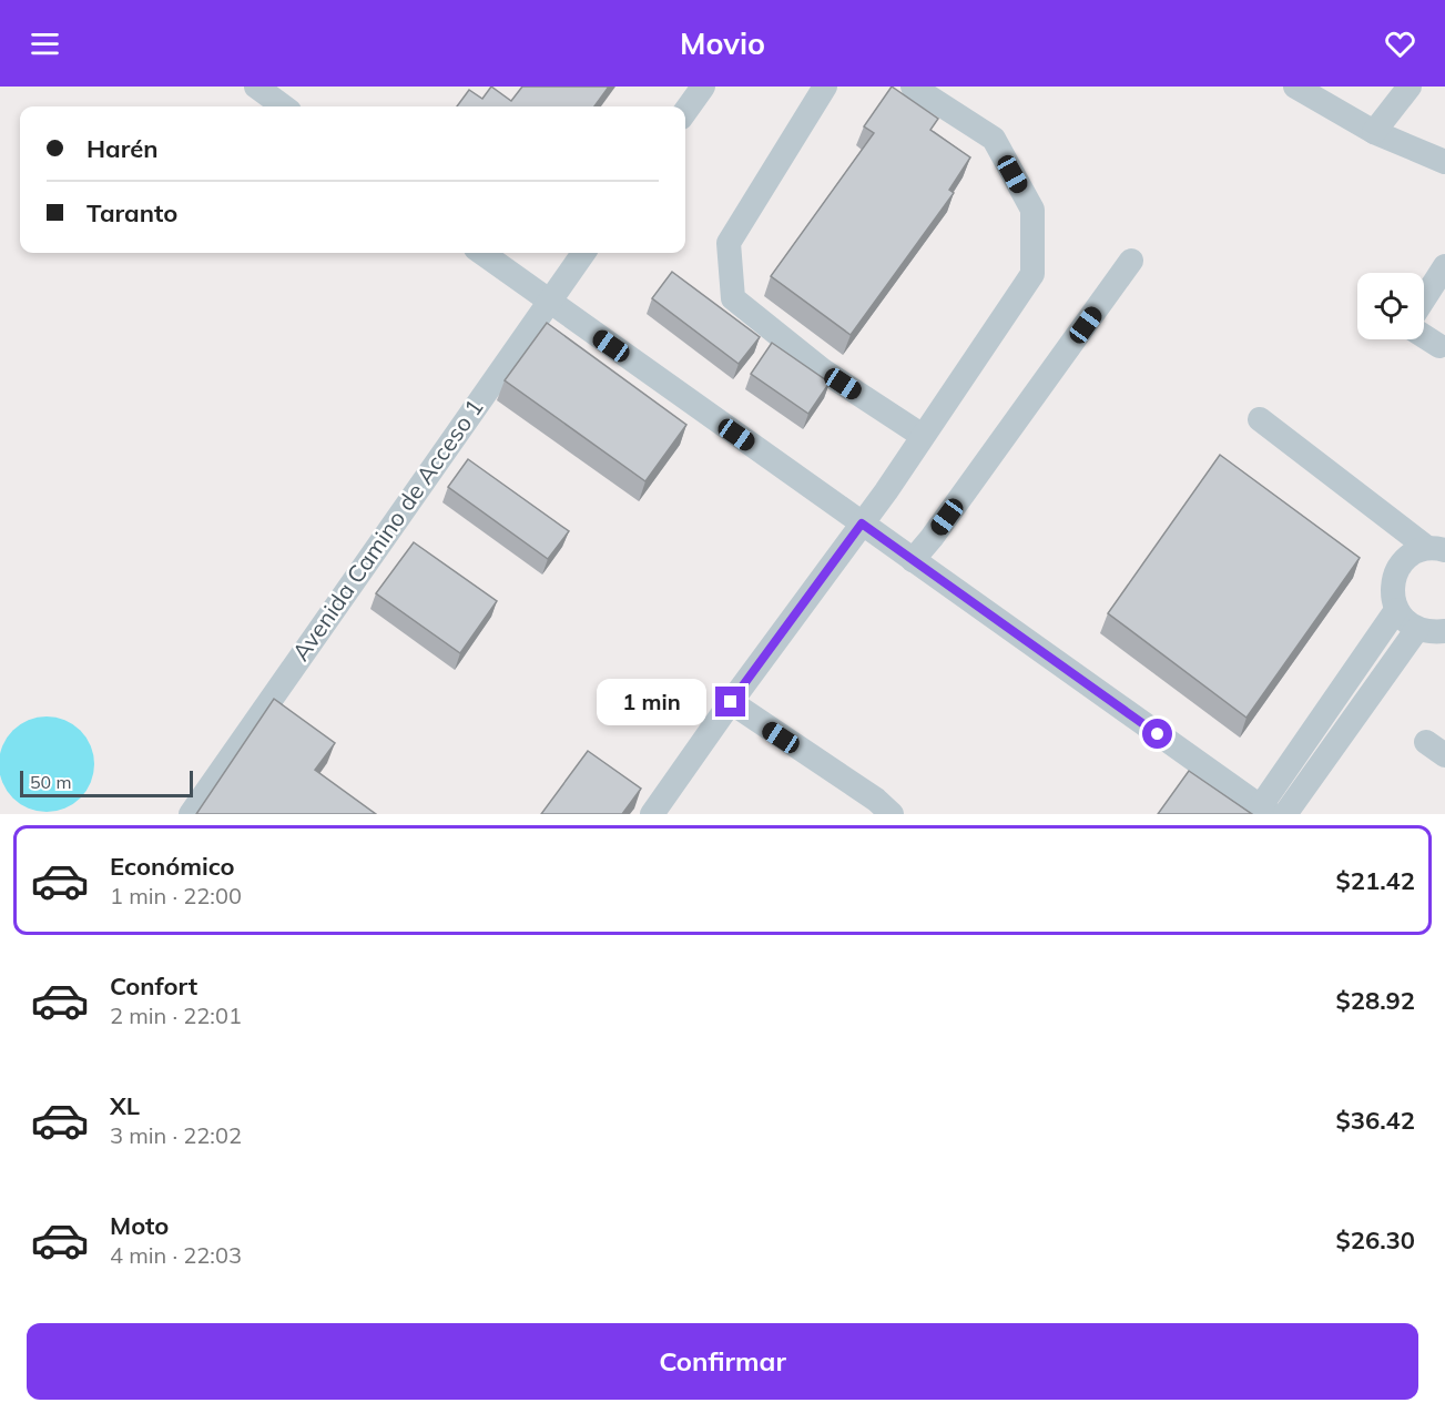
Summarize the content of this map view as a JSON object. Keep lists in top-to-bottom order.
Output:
{
  "streets": {
    "street": ["Avenida Camino de Acceso 1"]
  },
  "scale_bar": "50 m",
  "page": {
    "header": "Movio",
    "banner": ["Harén", "Taranto"],
    "bubble": "1 min",
    "scale": "50 m",
    "list": [
      {
        "name": "Económico",
        "note": "1 min · 22:00",
        "value": "$21.42"
      },
      {
        "name": "Confort",
        "note": "2 min · 22:01",
        "value": "$28.92"
      },
      {
        "name": "XL",
        "note": "3 min · 22:02",
        "value": "$36.42"
      },
      {
        "name": "Moto",
        "note": "4 min · 22:03",
        "value": "$26.30"
      }
    ],
    "buttons": "Confirmar"
  }
}
